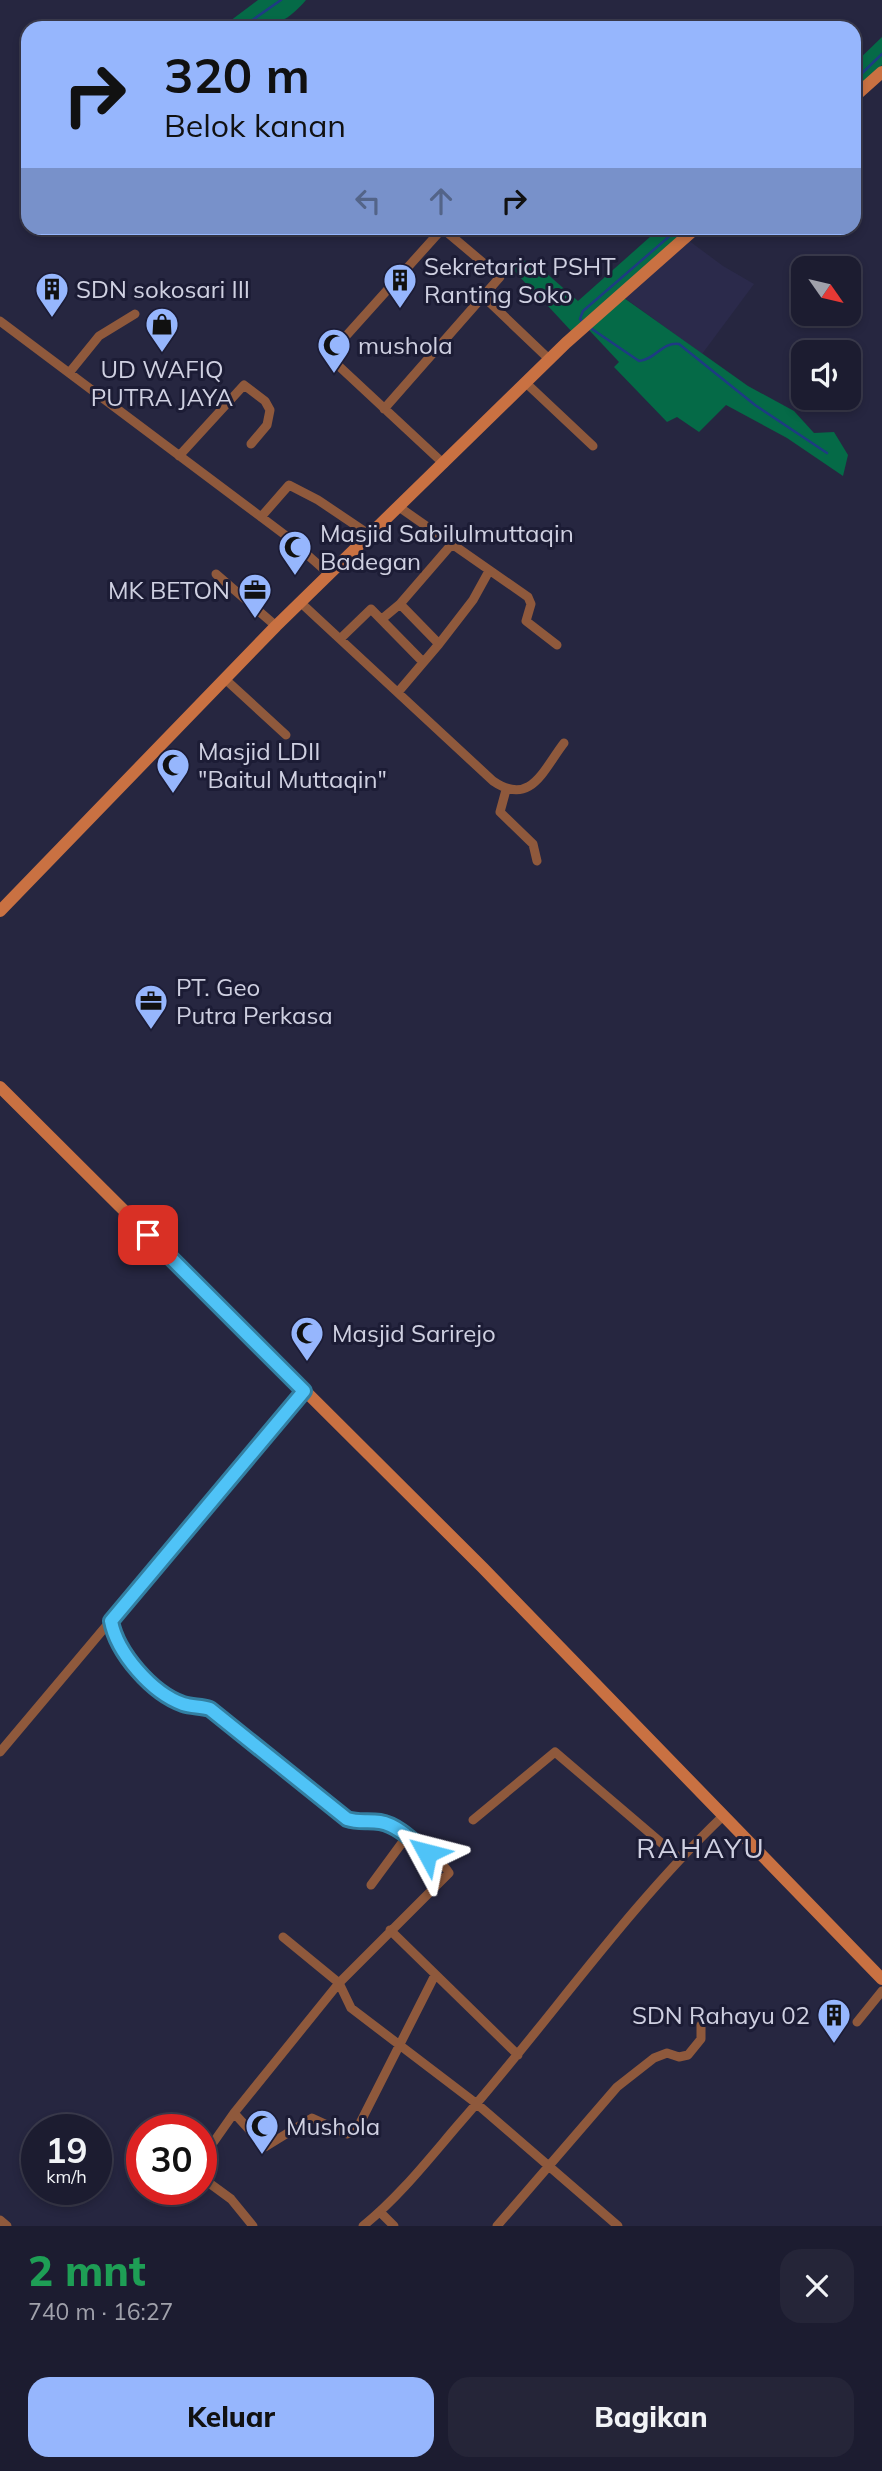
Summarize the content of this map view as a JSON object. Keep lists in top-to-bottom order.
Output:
{
  "districts": ["RAHAYU"],
  "places": {
    "building": ["Sekretariat PSHT Ranting Soko", "SDN sokosari III", "SDN Rahayu 02"],
    "shop": ["UD WAFIQ PUTRA JAYA"],
    "mosque": [
      "mushola",
      "Masjid Sabilulmuttaqin Badegan",
      "Masjid LDII \"Baitul Muttaqin\"",
      "Masjid Sarirejo",
      "Mushola"
    ],
    "office": ["MK BETON", "PT. Geo Putra Perkasa"]
  },
  "north": "bottom right",
  "page": {
    "turn": ["320 m", "Belok kanan"],
    "speed": "19 km/h",
    "limit": "30",
    "heading": ["2 mnt", "740 m · 16:27"],
    "buttons": ["Keluar", "Bagikan"]
  }
}
